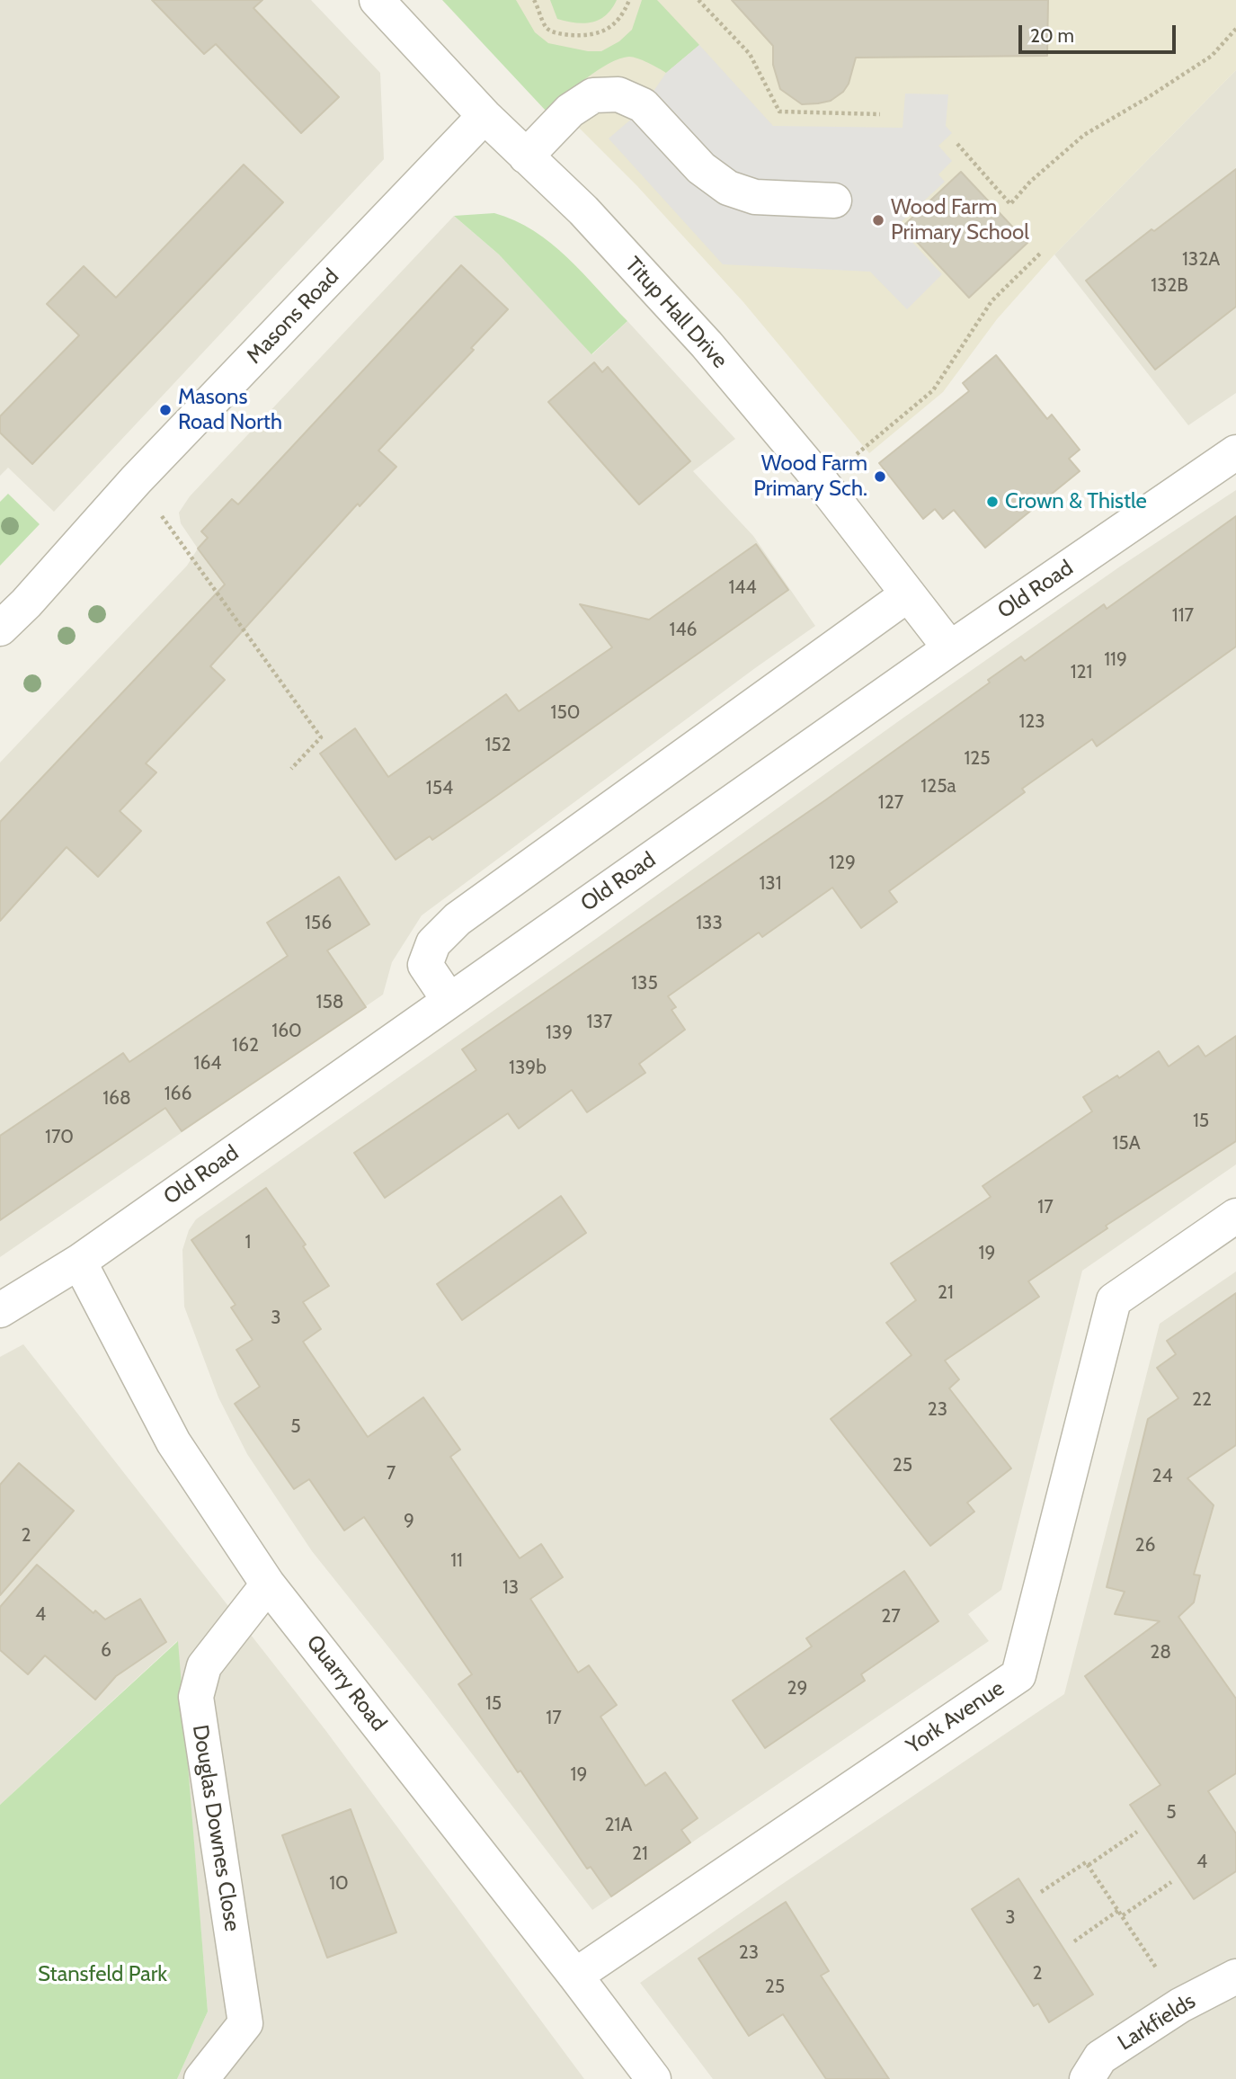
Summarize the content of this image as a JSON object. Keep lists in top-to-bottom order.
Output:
{
  "streets": {
    "street": [
      "Titup Hall Drive",
      "Masons Road",
      "Old Road",
      "Quarry Road",
      "York Avenue",
      "Douglas Downes Close",
      "Larkfields"
    ]
  },
  "crossings": [
    ["Titup Hall Drive", "Masons Road"],
    ["Titup Hall Drive", "Old Road"],
    ["Old Road", "Quarry Road"],
    ["Quarry Road", "York Avenue"],
    ["Quarry Road", "Douglas Downes Close"]
  ],
  "parks": ["Stansfeld Park"],
  "places": [
    "Wood Farm Primary School",
    "Masons Road North",
    "Wood Farm Primary Sch.",
    "Crown & Thistle"
  ],
  "house_numbers": [
    "132A",
    "132B",
    "144",
    "117",
    "146",
    "119",
    "121",
    "150",
    "123",
    "152",
    "125",
    "125a",
    "154",
    "127",
    "129",
    "131",
    "156",
    "133",
    "135",
    "158",
    "137",
    "160",
    "139",
    "162",
    "164",
    "139b",
    "166",
    "168",
    "15",
    "170",
    "15A",
    "17",
    "1",
    "19",
    "21",
    "3",
    "22",
    "23",
    "5",
    "25",
    "7",
    "24",
    "9",
    "2",
    "26",
    "11",
    "13",
    "4",
    "27",
    "6",
    "28",
    "29",
    "15",
    "17",
    "19",
    "5",
    "21A",
    "21",
    "4",
    "10",
    "3",
    "23",
    "2",
    "25"
  ],
  "scale_bar": "20 m"
}
